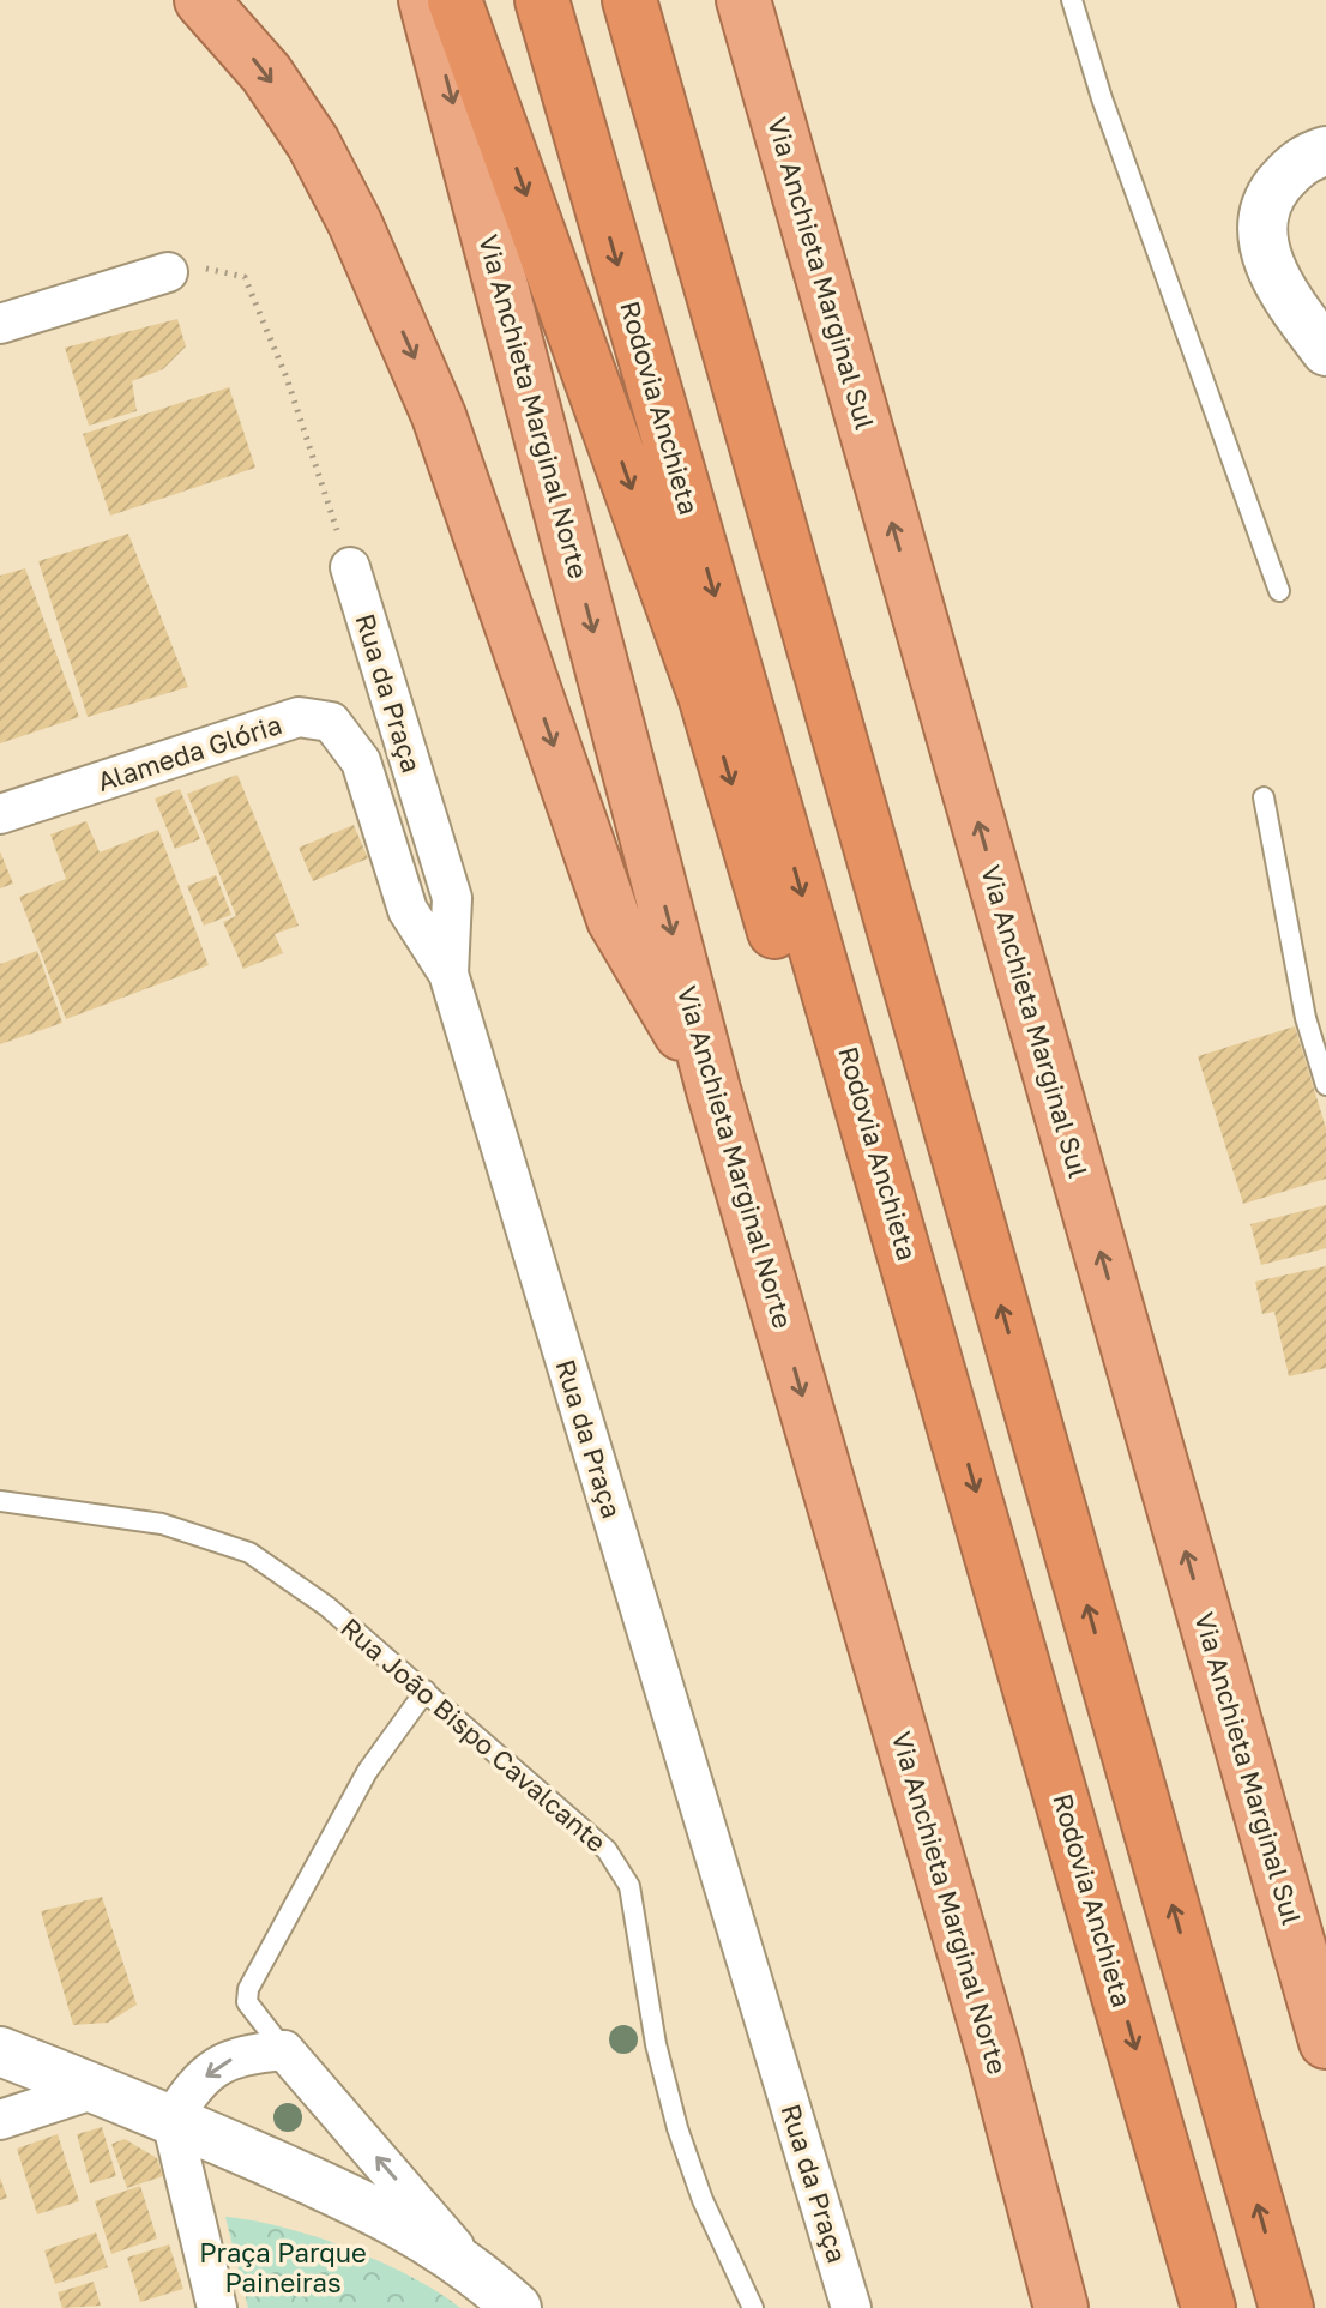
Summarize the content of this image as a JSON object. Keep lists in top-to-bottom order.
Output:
{
  "streets": {
    "highway": ["Via Anchieta Marginal Sul", "Via Anchieta Marginal Norte", "Rodovia Anchieta"],
    "street": ["Rua da Praça", "Alameda Glória"],
    "lane": ["Rua João Bispo Cavalcante"]
  },
  "crossings": [
    ["Rua da Praça", "Alameda Glória"]
  ],
  "parks": ["Praça Parque Paineiras"]
}
